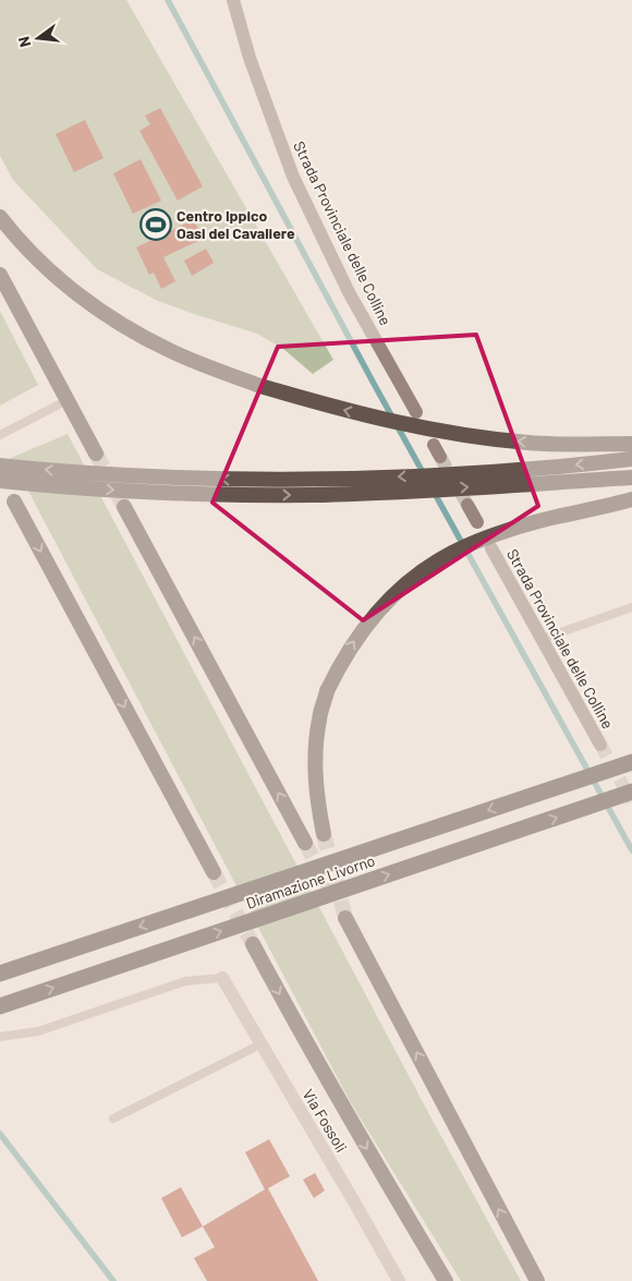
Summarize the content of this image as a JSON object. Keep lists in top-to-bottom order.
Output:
{
  "streets": {
    "highway": ["Diramazione Livorno"],
    "main road": ["Strada Provinciale delle Colline"],
    "street": ["Via Fossoli"]
  },
  "places": {
    "sports": ["Centro Ippico Oasi del Cavaliere"]
  },
  "north": "left"
}
